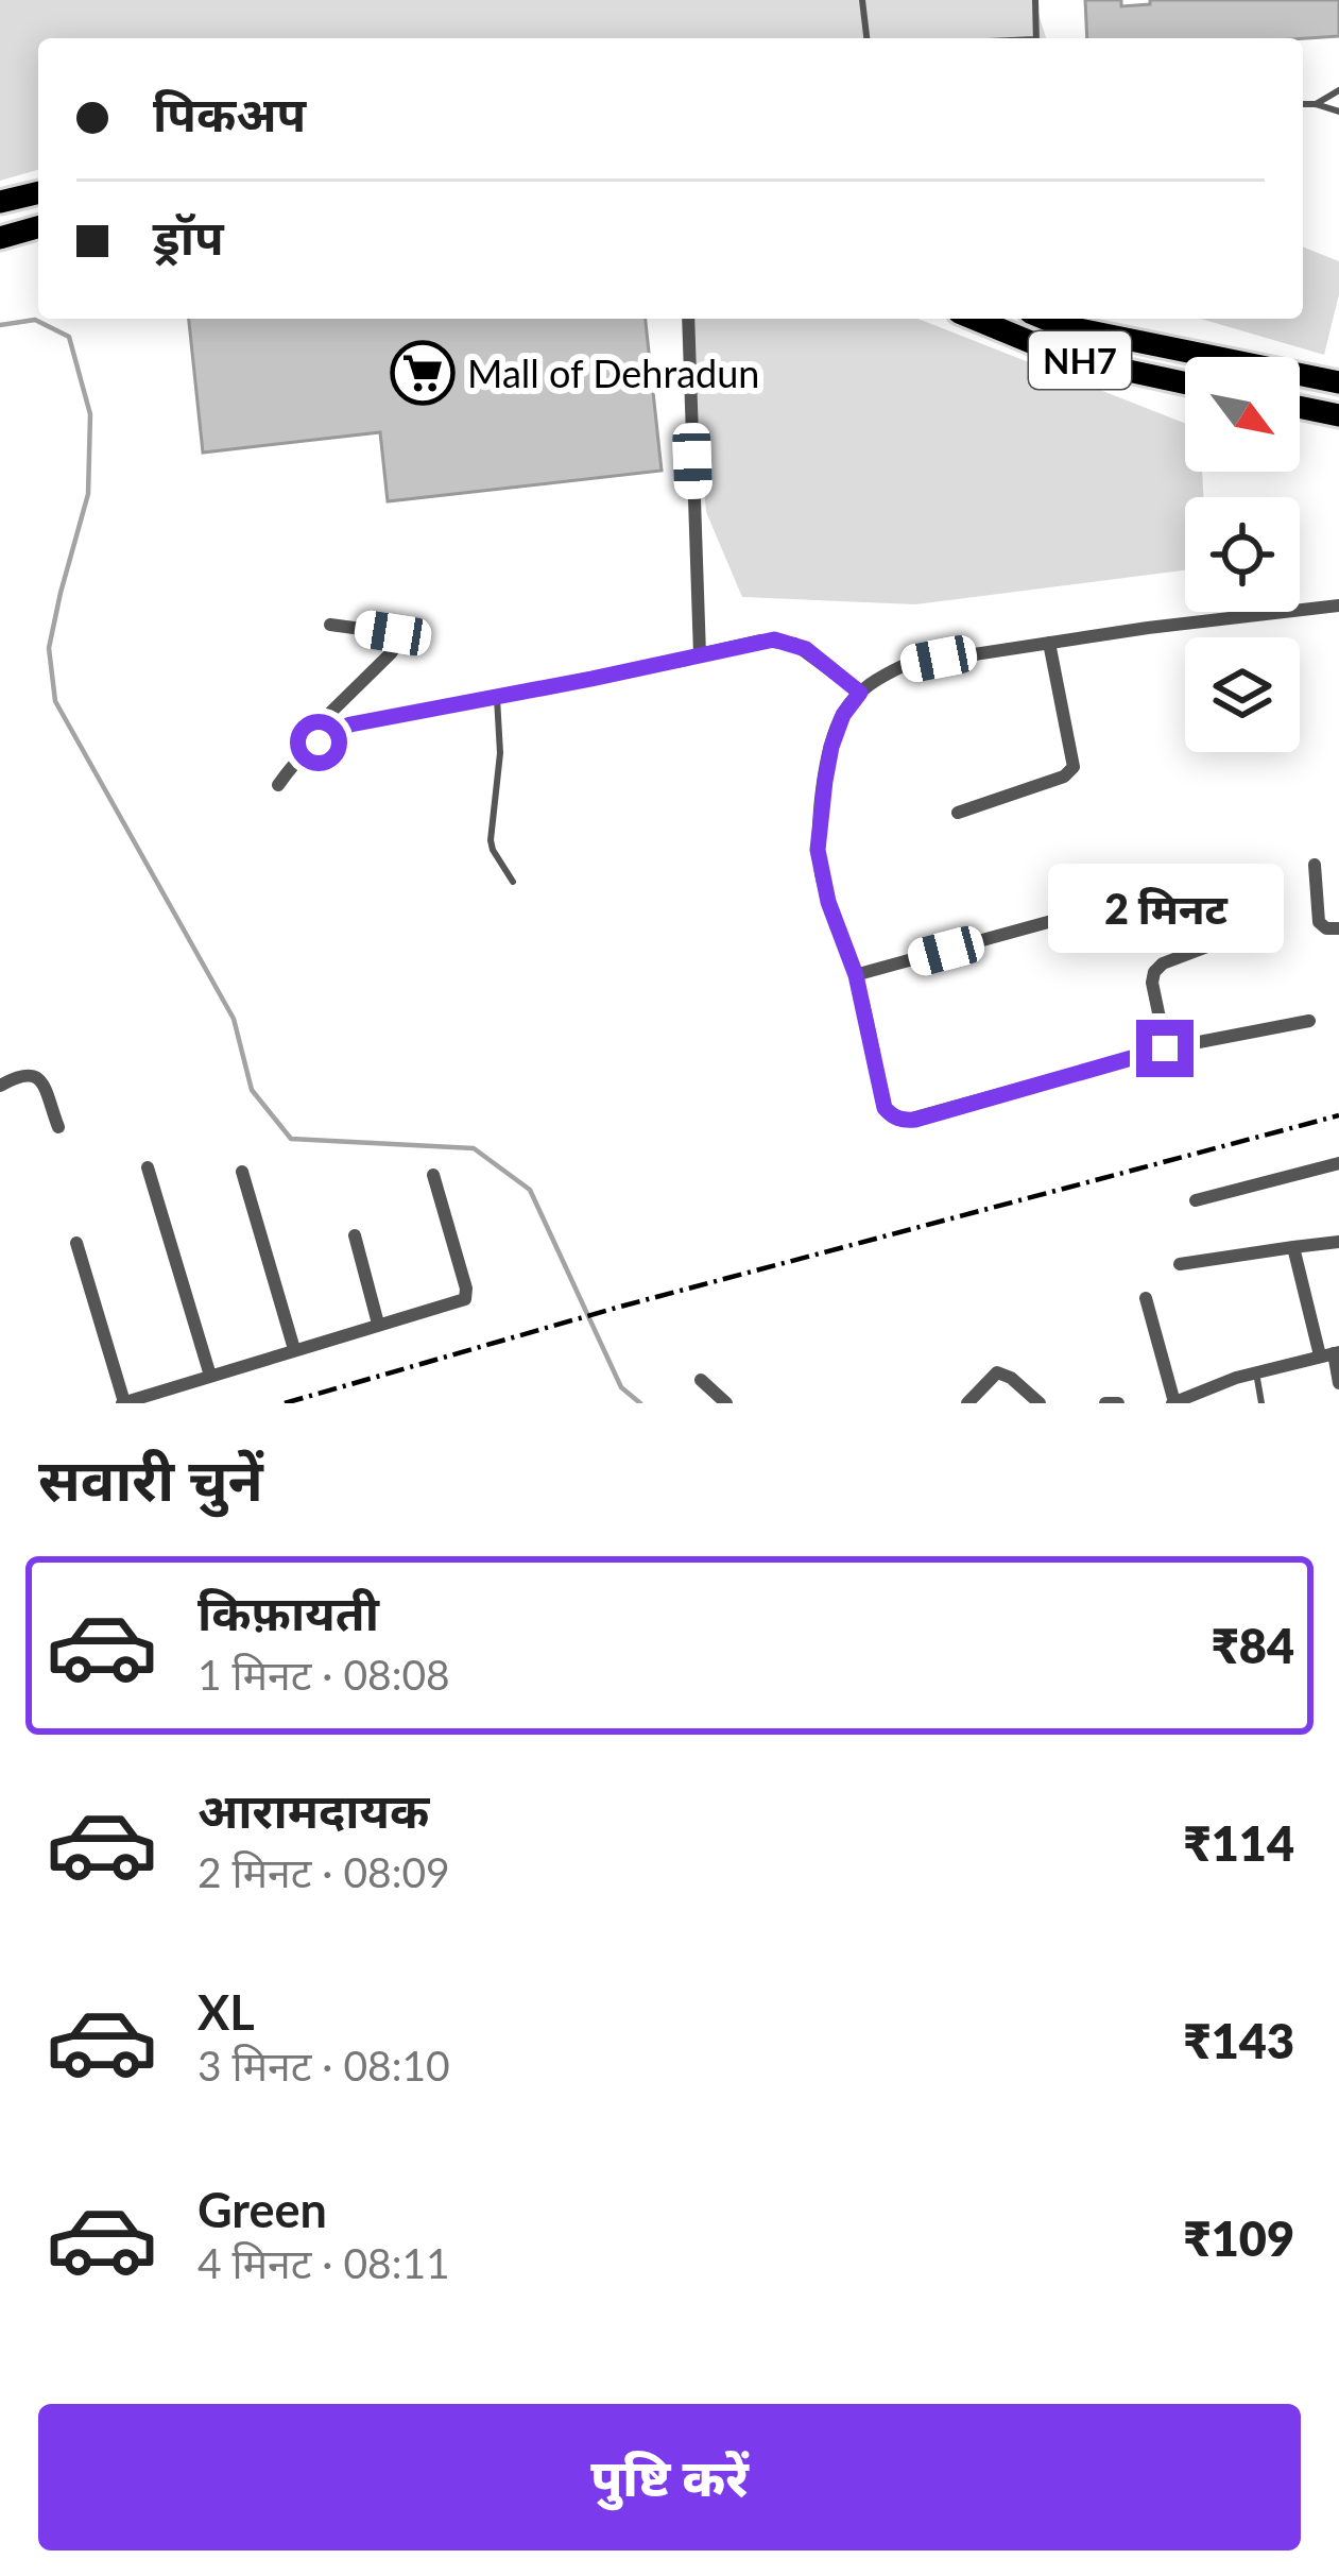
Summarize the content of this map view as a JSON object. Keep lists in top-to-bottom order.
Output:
{
  "streets": {
    "highway": ["NH7"]
  },
  "places": {
    "supermarket": ["Mall of Dehradun"]
  },
  "north": "bottom right",
  "page": {
    "banner": ["पिकअप", "ड्रॉप"],
    "bubble": "2 मिनट",
    "heading": "सवारी चुनें",
    "list": [
      {
        "name": "किफ़ायती",
        "note": "1 मिनट · 08:08",
        "value": "₹84"
      },
      {
        "name": "आरामदायक",
        "note": "2 मिनट · 08:09",
        "value": "₹114"
      },
      {
        "name": "XL",
        "note": "3 मिनट · 08:10",
        "value": "₹143"
      },
      {
        "name": "Green",
        "note": "4 मिनट · 08:11",
        "value": "₹109"
      }
    ],
    "buttons": "पुष्टि करें"
  }
}
